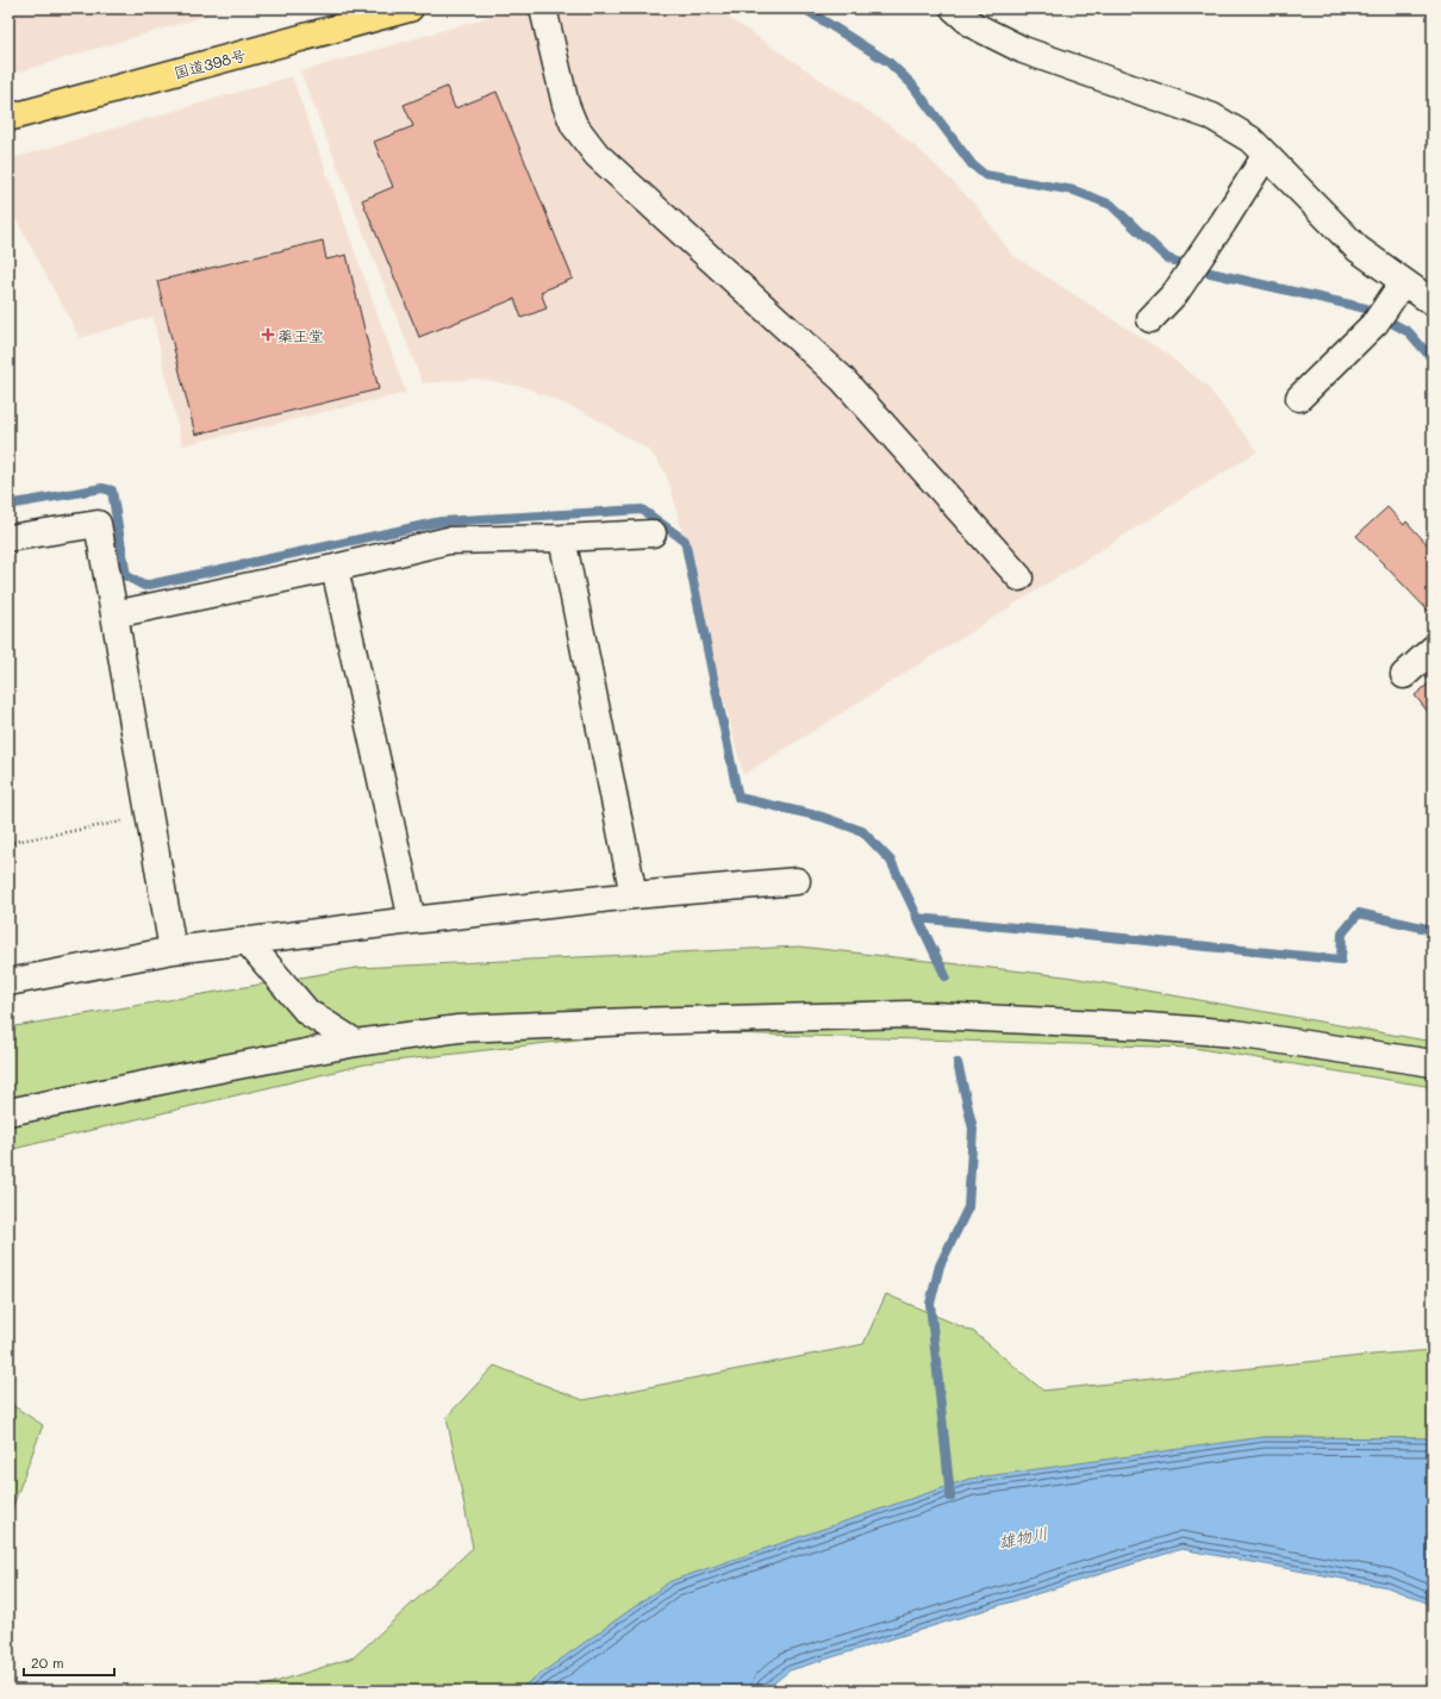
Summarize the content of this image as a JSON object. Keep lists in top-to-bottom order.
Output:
{
  "streets": {
    "highway": ["国道398号"]
  },
  "water": ["雄物川"],
  "places": {
    "health": ["薬王堂"]
  },
  "scale_bar": "20 m"
}
